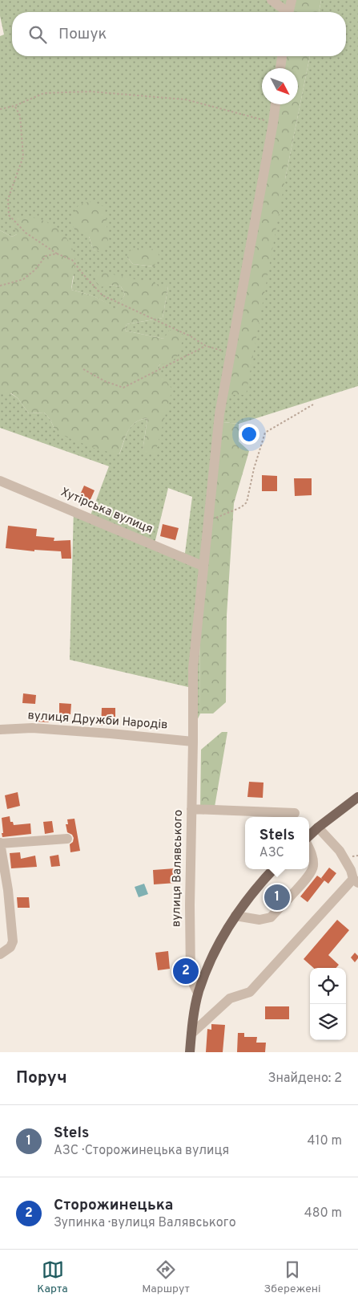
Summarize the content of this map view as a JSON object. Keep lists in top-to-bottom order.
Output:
{
  "streets": {
    "street": ["Хутірська вулиця", "вулиця Дружби Народів", "вулиця Валявського"]
  },
  "crossings": [
    ["Хутірська вулиця", "вулиця Валявського"],
    ["вулиця Дружби Народів", "вулиця Валявського"]
  ],
  "north": "bottom right",
  "page": {
    "search": "Пошук",
    "popup": ["Stels", "АЗС"],
    "pins": ["1", "2"],
    "heading": ["Поруч", "Знайдено: 2"],
    "list": [
      {
        "mark": "1",
        "name": "Stels",
        "note": "АЗС · Сторожинецька вулиця",
        "value": "410 m"
      },
      {
        "mark": "2",
        "name": "Сторожинецька",
        "note": "Зупинка · вулиця Валявського",
        "value": "480 m"
      }
    ],
    "nav": ["Карта", "Маршрут", "Збережені"]
  }
}
